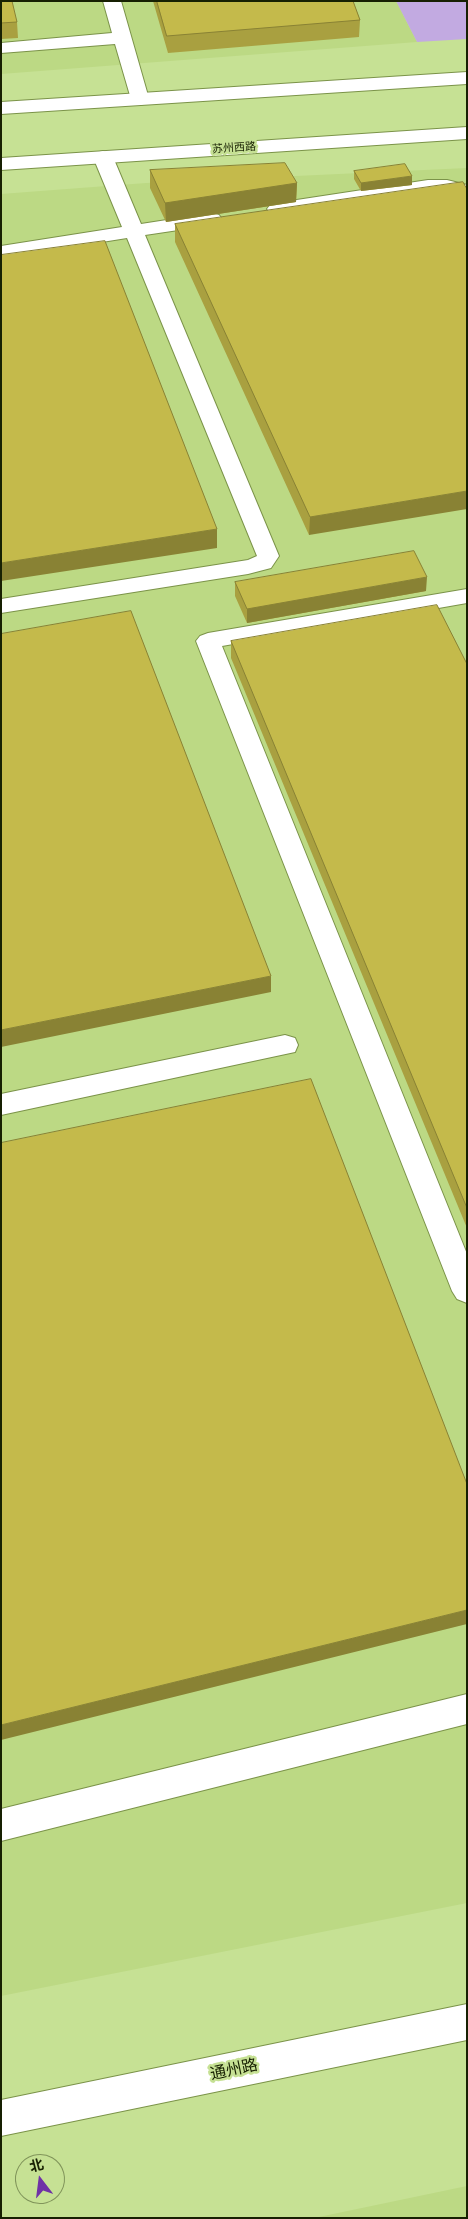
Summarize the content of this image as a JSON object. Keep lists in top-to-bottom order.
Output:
{
  "streets": {
    "main road": ["苏州西路", "通州路"]
  },
  "north": "top"
}
